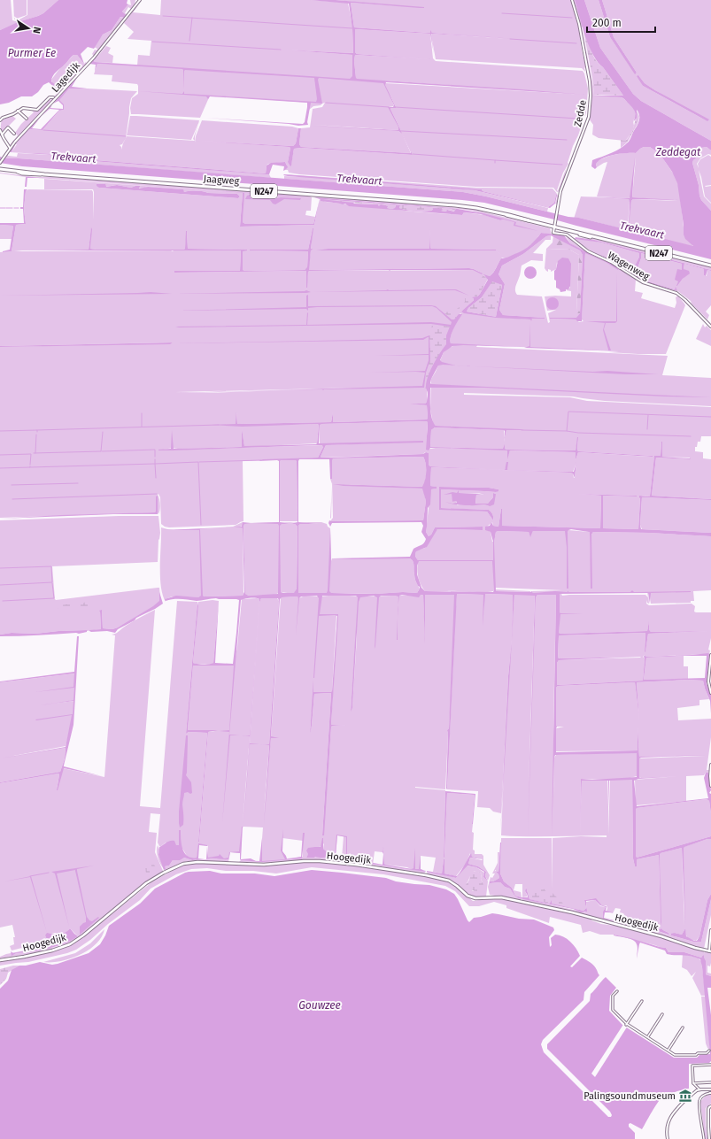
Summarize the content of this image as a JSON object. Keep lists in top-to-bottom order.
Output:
{
  "streets": {
    "main road": ["Jaagweg", "N247"],
    "street": [
      "Lagedijk",
      "Zedde",
      "Wagenweg",
      "Hoogedijk"
    ]
  },
  "crossings": [
    ["Zedde", "Jaagweg"],
    ["Zedde", "N247"],
    ["Zedde", "Wagenweg"],
    ["Jaagweg", "N247"]
  ],
  "water": [
    "Purmer Ee",
    "Zeddegat",
    "Trekvaart",
    "Gouwzee"
  ],
  "places": {
    "museum": ["Palingsoundmuseum"]
  },
  "scale_bar": "200 m",
  "north": "right"
}
